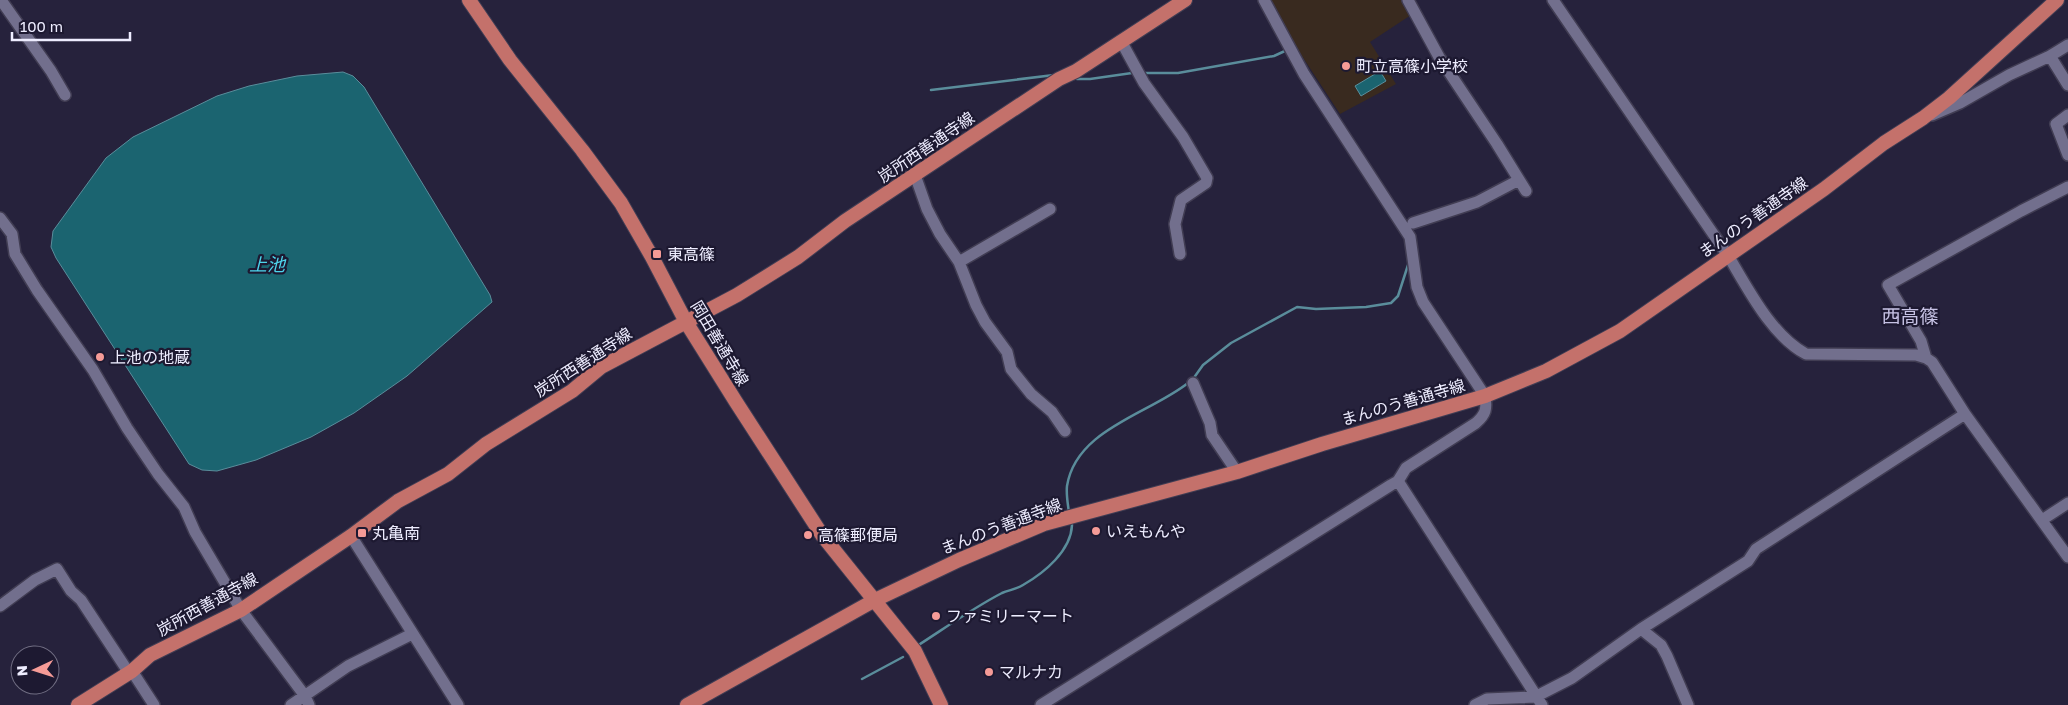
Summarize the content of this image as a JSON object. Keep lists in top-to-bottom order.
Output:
{
  "streets": {
    "main road": ["炭所西善通寺線", "まんのう善通寺線", "岡田善通寺線"]
  },
  "crossings": [
    ["炭所西善通寺線", "岡田善通寺線"],
    ["まんのう善通寺線", "岡田善通寺線"]
  ],
  "districts": ["西高篠"],
  "water": ["上池"],
  "places": {
    "other": [
      "町立高篠小学校",
      "上池の地蔵",
      "いえもんや",
      "高篠郵便局",
      "ファミリーマート",
      "マルナカ"
    ],
    "transit": ["東高篠", "丸亀南"]
  },
  "scale_bar": "100 m",
  "north": "left"
}
